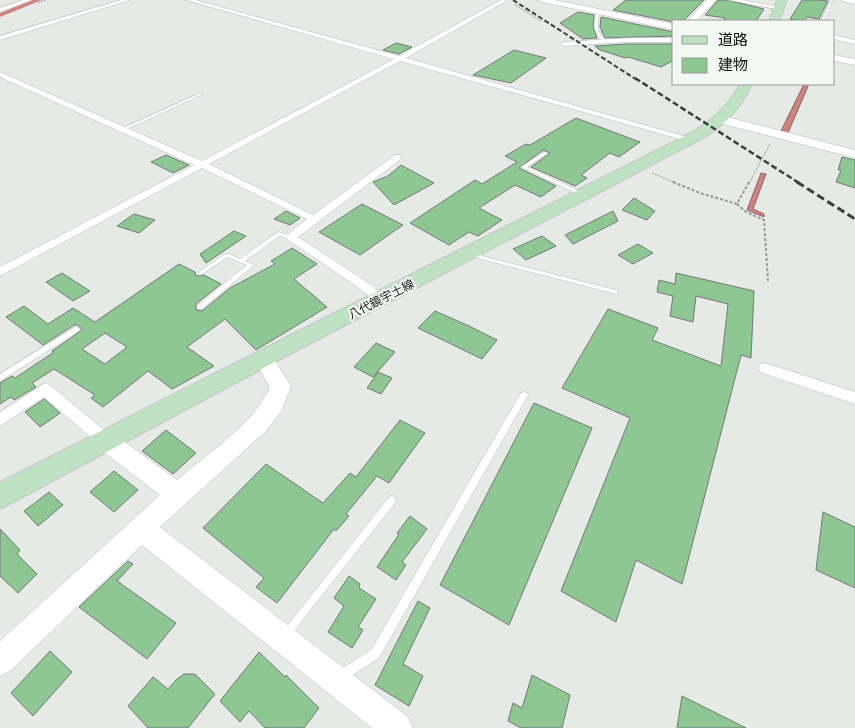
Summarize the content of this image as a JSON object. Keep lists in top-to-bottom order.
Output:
{
  "streets": {
    "main road": ["八代鏡宇土線"]
  },
  "legend": ["道路", "建物"]
}
